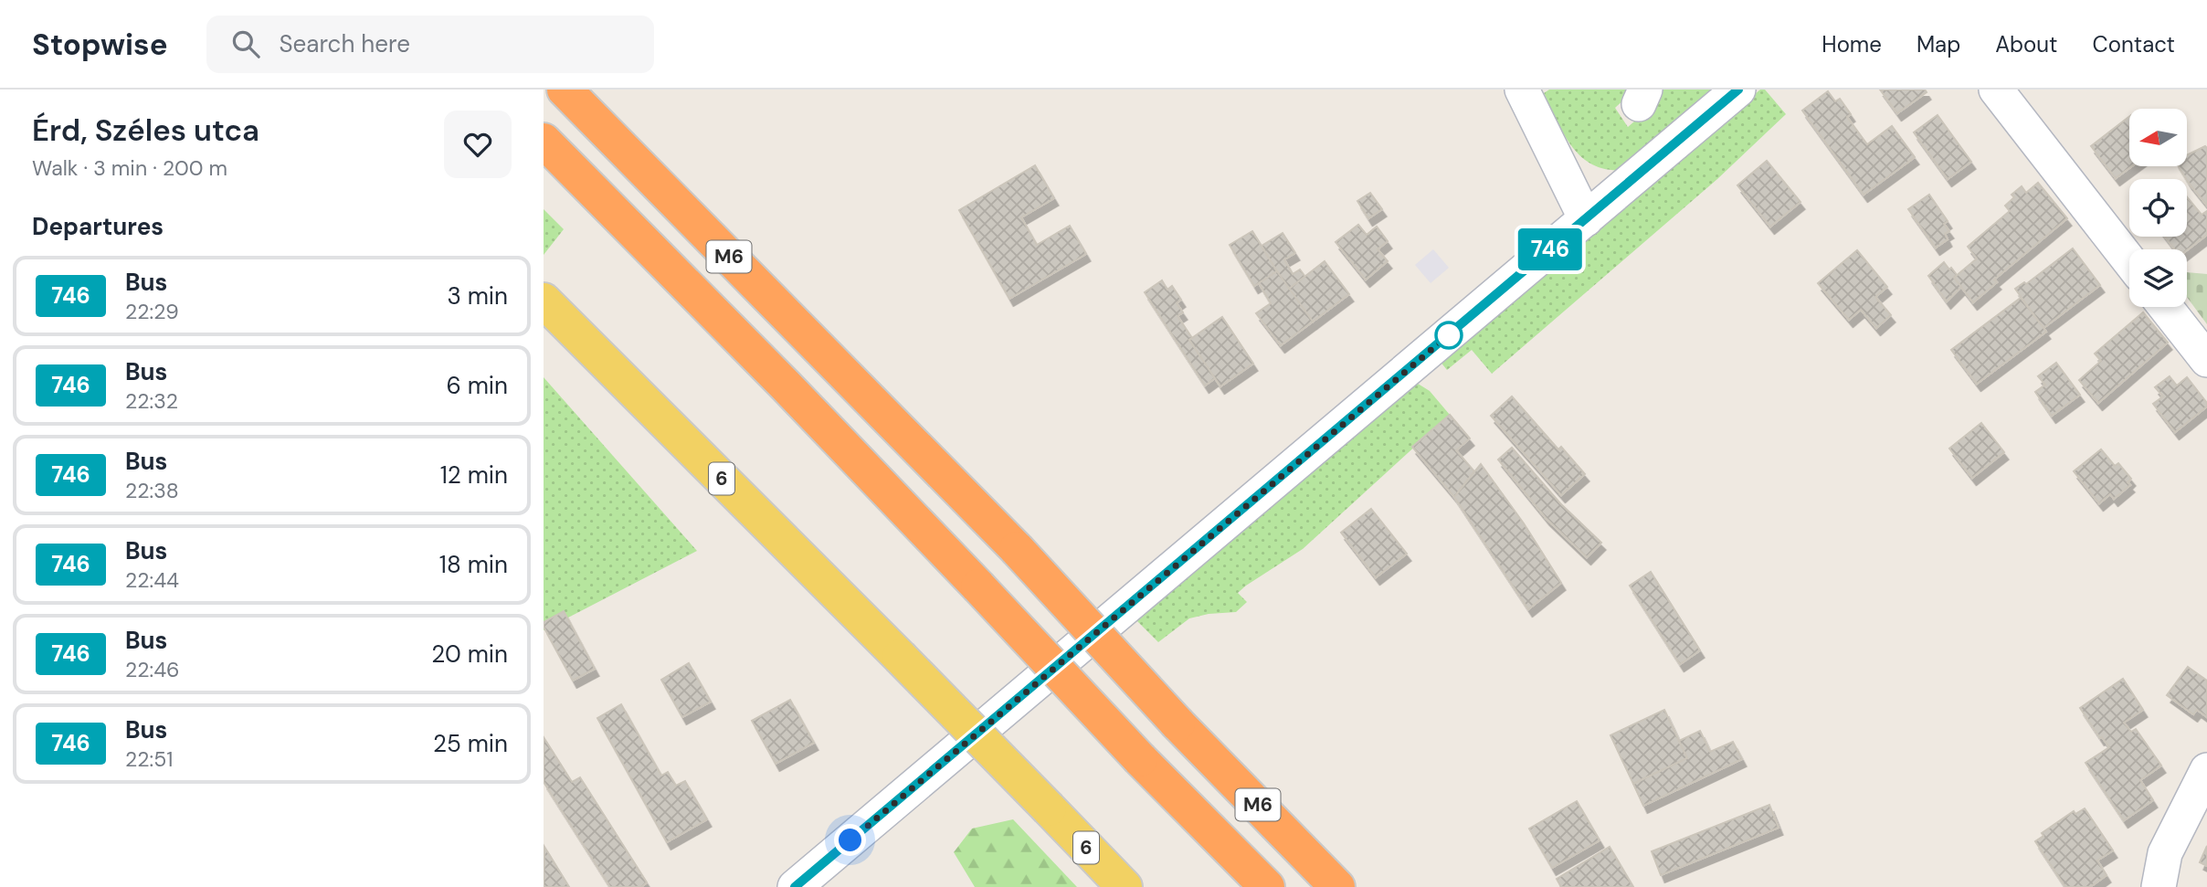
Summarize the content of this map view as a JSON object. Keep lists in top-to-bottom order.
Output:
{
  "streets": {
    "highway": ["M6"],
    "main road": ["6"]
  },
  "lines": ["bus line 746"],
  "north": "left",
  "page": {
    "header": "Stopwise",
    "search": "Search here",
    "nav": [
      "Home",
      "Map",
      "About",
      "Contact"
    ],
    "heading": [
      ["Érd, Széles utca", "Walk · 3 min · 200 m"],
      "Departures"
    ],
    "on_map": "746",
    "list": [
      {
        "mark": "746",
        "name": "Bus",
        "note": "22:29",
        "value": "3 min"
      },
      {
        "mark": "746",
        "name": "Bus",
        "note": "22:32",
        "value": "6 min"
      },
      {
        "mark": "746",
        "name": "Bus",
        "note": "22:38",
        "value": "12 min"
      },
      {
        "mark": "746",
        "name": "Bus",
        "note": "22:44",
        "value": "18 min"
      },
      {
        "mark": "746",
        "name": "Bus",
        "note": "22:46",
        "value": "20 min"
      },
      {
        "mark": "746",
        "name": "Bus",
        "note": "22:51",
        "value": "25 min"
      }
    ]
  }
}
